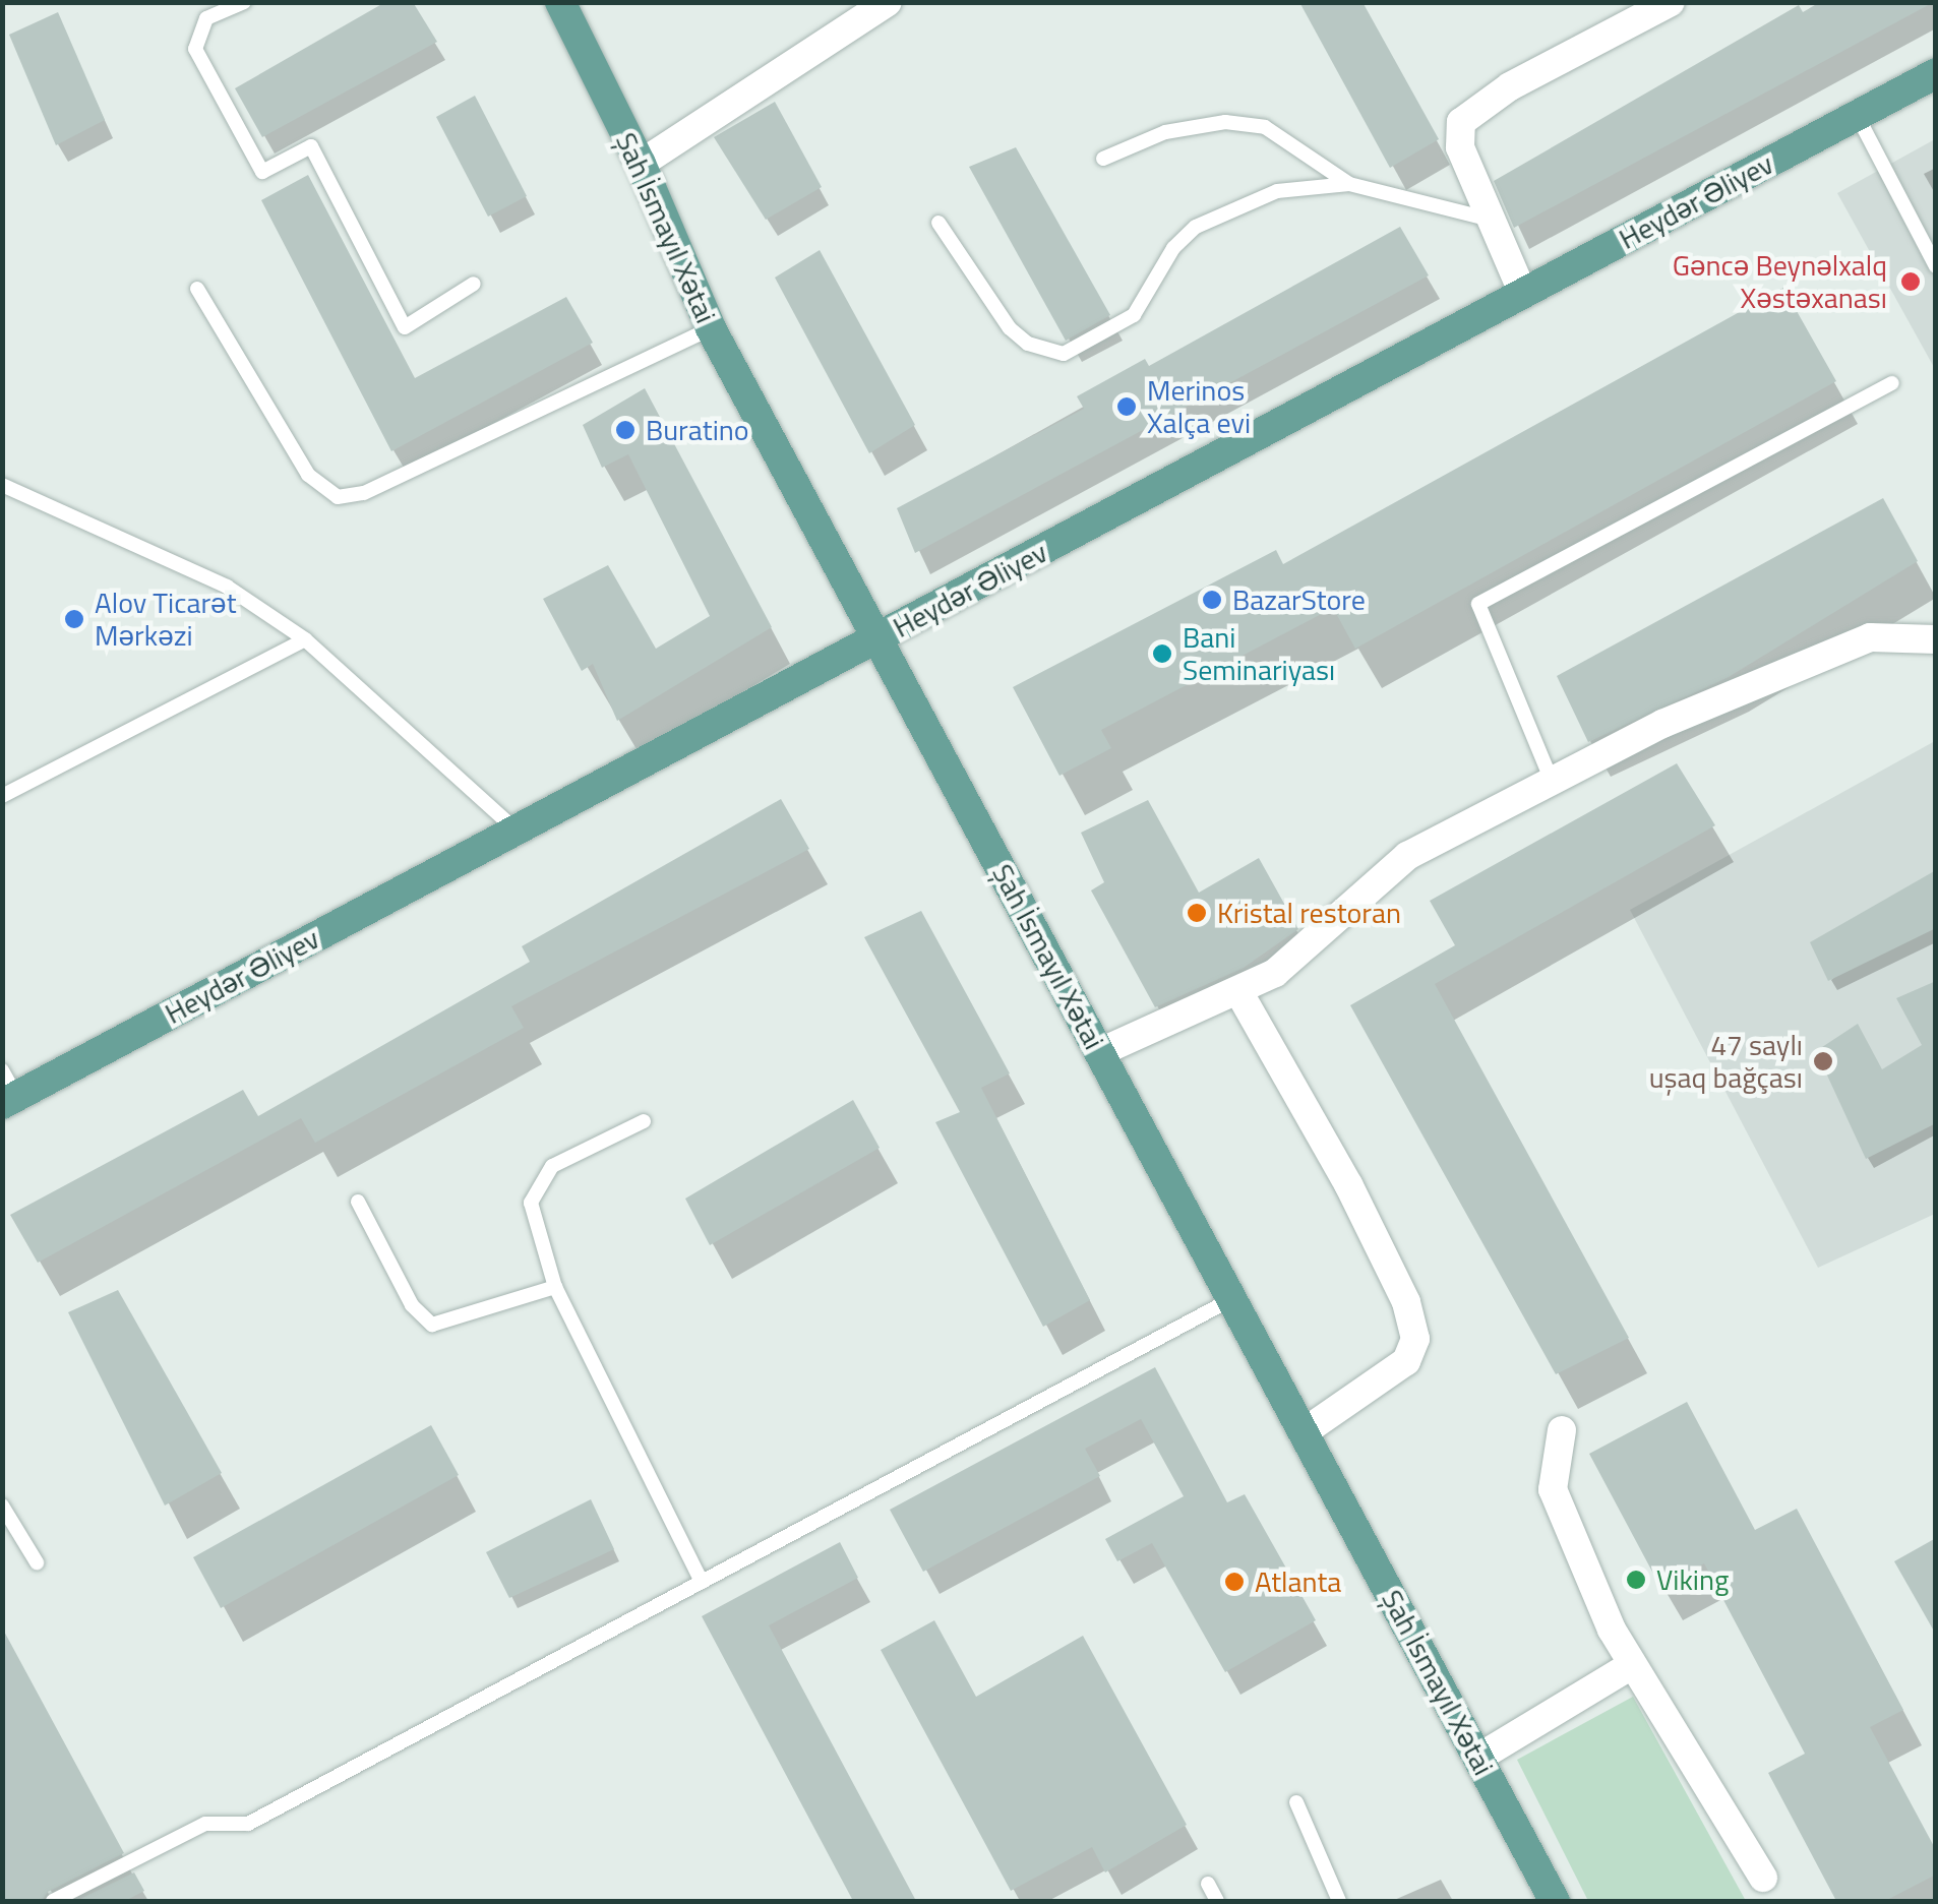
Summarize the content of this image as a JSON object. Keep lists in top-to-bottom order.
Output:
{
  "streets": {
    "main road": ["Heydər Əliyev", "Şah İsmayıl Xətai"]
  },
  "crossings": [
    ["Heydər Əliyev", "Şah İsmayıl Xətai"]
  ],
  "places": [
    "Gəncə Beynəlxalq Xəstəxanası",
    "Merinos Xalça evi",
    "Buratino",
    "BazarStore",
    "Alov Ticarət Mərkəzi",
    "Bani Seminariyası",
    "Kristal restoran",
    "47 saylı uşaq bağçası",
    "Viking",
    "Atlanta"
  ]
}
